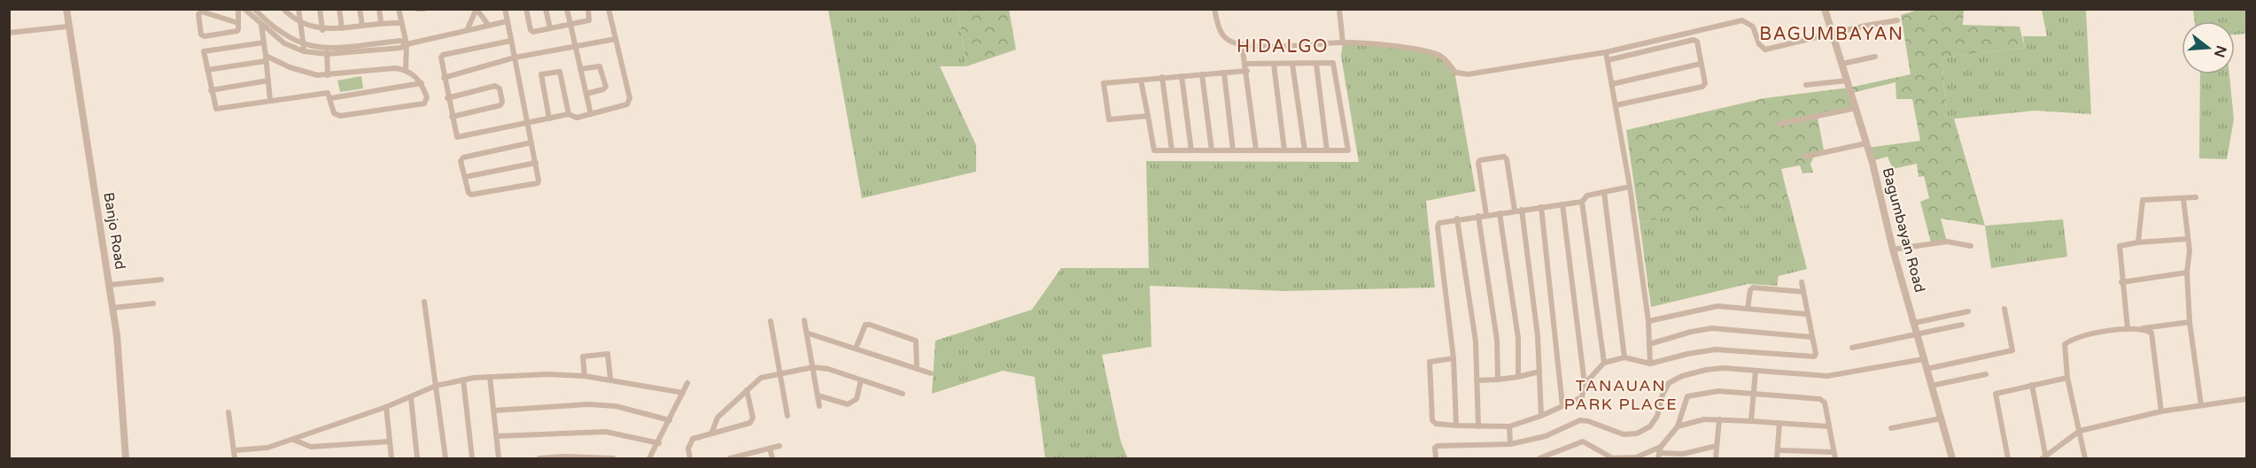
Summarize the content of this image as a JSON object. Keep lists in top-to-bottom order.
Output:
{
  "streets": {
    "street": ["Bagumbayan Road", "Banjo Road"]
  },
  "districts": ["BAGUMBAYAN", "HIDALGO", "TANAUAN PARK PLACE"],
  "north": "right"
}
